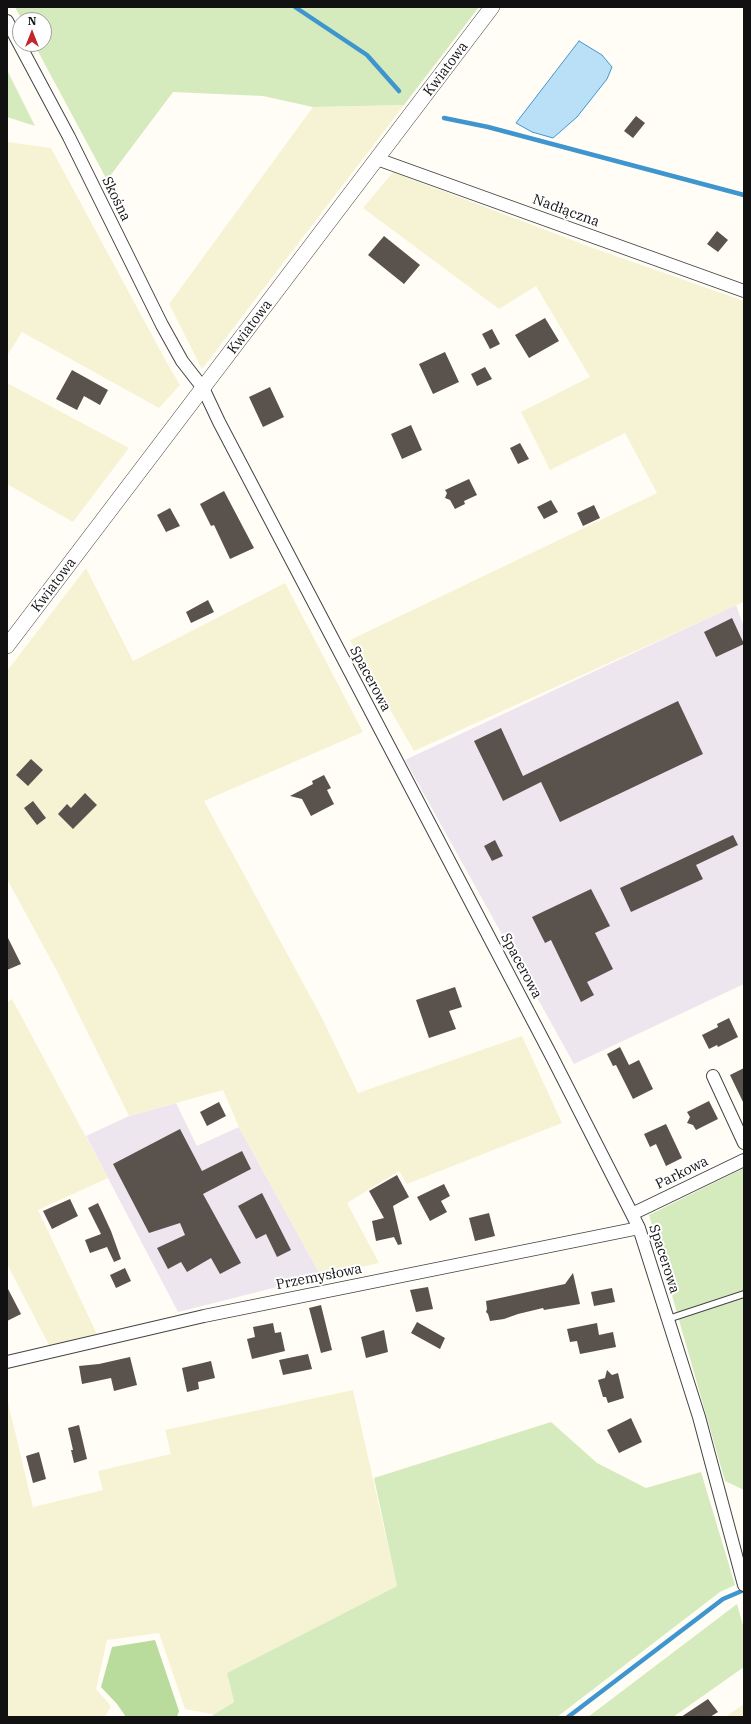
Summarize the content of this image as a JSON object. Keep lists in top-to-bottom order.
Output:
{
  "streets": {
    "street": [
      "Kwiatowa",
      "Skośna",
      "Nadłączna",
      "Spacerowa",
      "Parkowa",
      "Przemysłowa"
    ]
  },
  "crossings": [
    ["Kwiatowa", "Skośna"],
    ["Kwiatowa", "Nadłączna"],
    ["Kwiatowa", "Spacerowa"],
    ["Skośna", "Spacerowa"],
    ["Spacerowa", "Parkowa"],
    ["Spacerowa", "Przemysłowa"]
  ],
  "north": "top"
}
